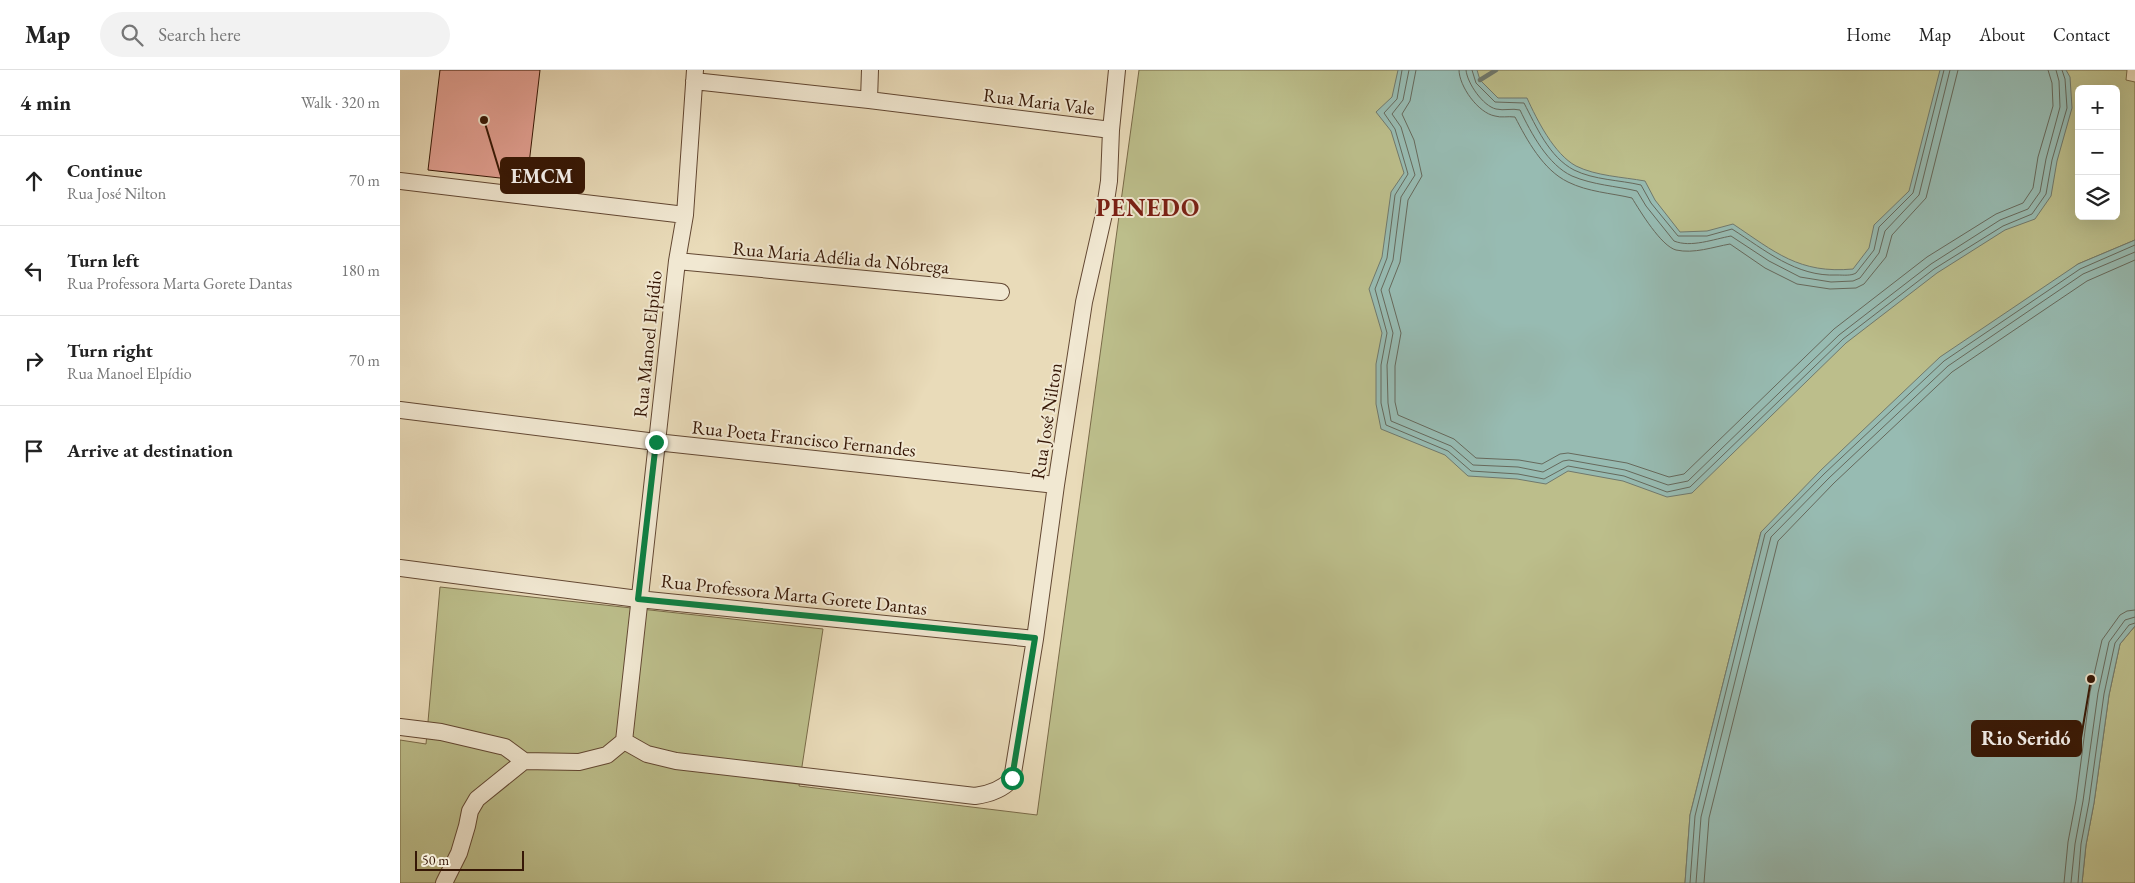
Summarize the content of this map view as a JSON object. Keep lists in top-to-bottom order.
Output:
{
  "streets": {
    "street": [
      "Rua Maria Vale",
      "Rua Maria Adélia da Nóbrega",
      "Rua Manoel Elpídio",
      "Rua José Nilton",
      "Rua Poeta Francisco Fernandes",
      "Rua Professora Marta Gorete Dantas"
    ]
  },
  "crossings": [
    ["Rua Maria Vale", "Rua Manoel Elpídio"],
    ["Rua Maria Vale", "Rua José Nilton"],
    ["Rua Maria Adélia da Nóbrega", "Rua Manoel Elpídio"],
    ["Rua Manoel Elpídio", "Rua José Nilton"],
    ["Rua Manoel Elpídio", "Rua Poeta Francisco Fernandes"],
    ["Rua Manoel Elpídio", "Rua Professora Marta Gorete Dantas"],
    ["Rua José Nilton", "Rua Poeta Francisco Fernandes"],
    ["Rua José Nilton", "Rua Professora Marta Gorete Dantas"]
  ],
  "districts": ["PENEDO"],
  "places": ["EMCM", "Rio Seridó"],
  "scale_bar": "50 m",
  "page": {
    "header": "Map",
    "search": "Search here",
    "nav": [
      "Home",
      "Map",
      "About",
      "Contact"
    ],
    "heading": ["4 min", "Walk · 320 m"],
    "map_buttons": ["+", "−"],
    "list": [
      ["Continue", "Rua José Nilton", "70 m"],
      ["Turn left", "Rua Professora Marta Gorete Dantas", "180 m"],
      ["Turn right", "Rua Manoel Elpídio", "70 m"],
      "Arrive at destination"
    ],
    "scale": "50 m"
  }
}
